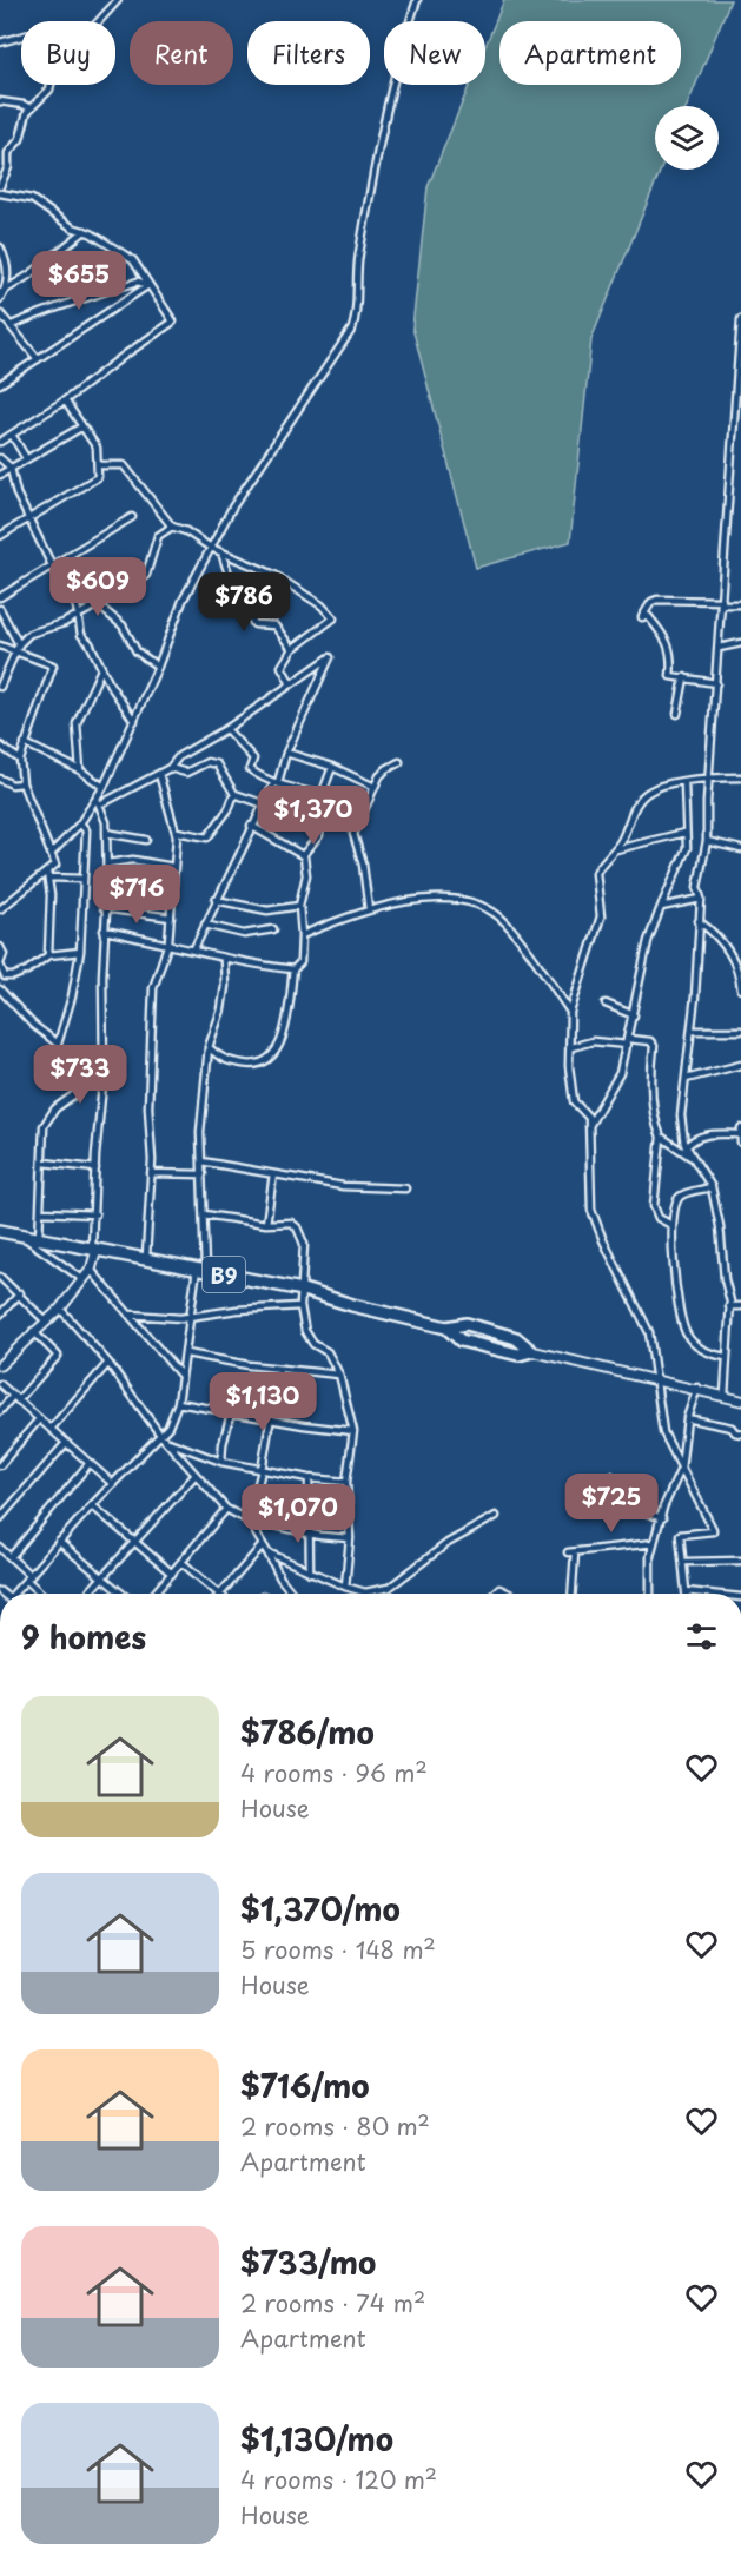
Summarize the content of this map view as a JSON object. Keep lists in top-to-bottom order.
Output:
{
  "streets": {
    "highway": ["B9"]
  },
  "page": {
    "chip": [
      "Buy",
      "Rent",
      "Filters",
      "New",
      "Apartment"
    ],
    "price": [
      "$655",
      "$609",
      "$786",
      "$1,370",
      "$716",
      "$733",
      "$1,130",
      "$725",
      "$1,070"
    ],
    "heading": "9 homes",
    "list": [
      {
        "name": "$786/mo",
        "note": "4 rooms · 96 m² · House"
      },
      {
        "name": "$1,370/mo",
        "note": "5 rooms · 148 m² · House"
      },
      {
        "name": "$716/mo",
        "note": "2 rooms · 80 m² · Apartment"
      },
      {
        "name": "$733/mo",
        "note": "2 rooms · 74 m² · Apartment"
      },
      {
        "name": "$1,130/mo",
        "note": "4 rooms · 120 m² · House"
      }
    ]
  }
}
